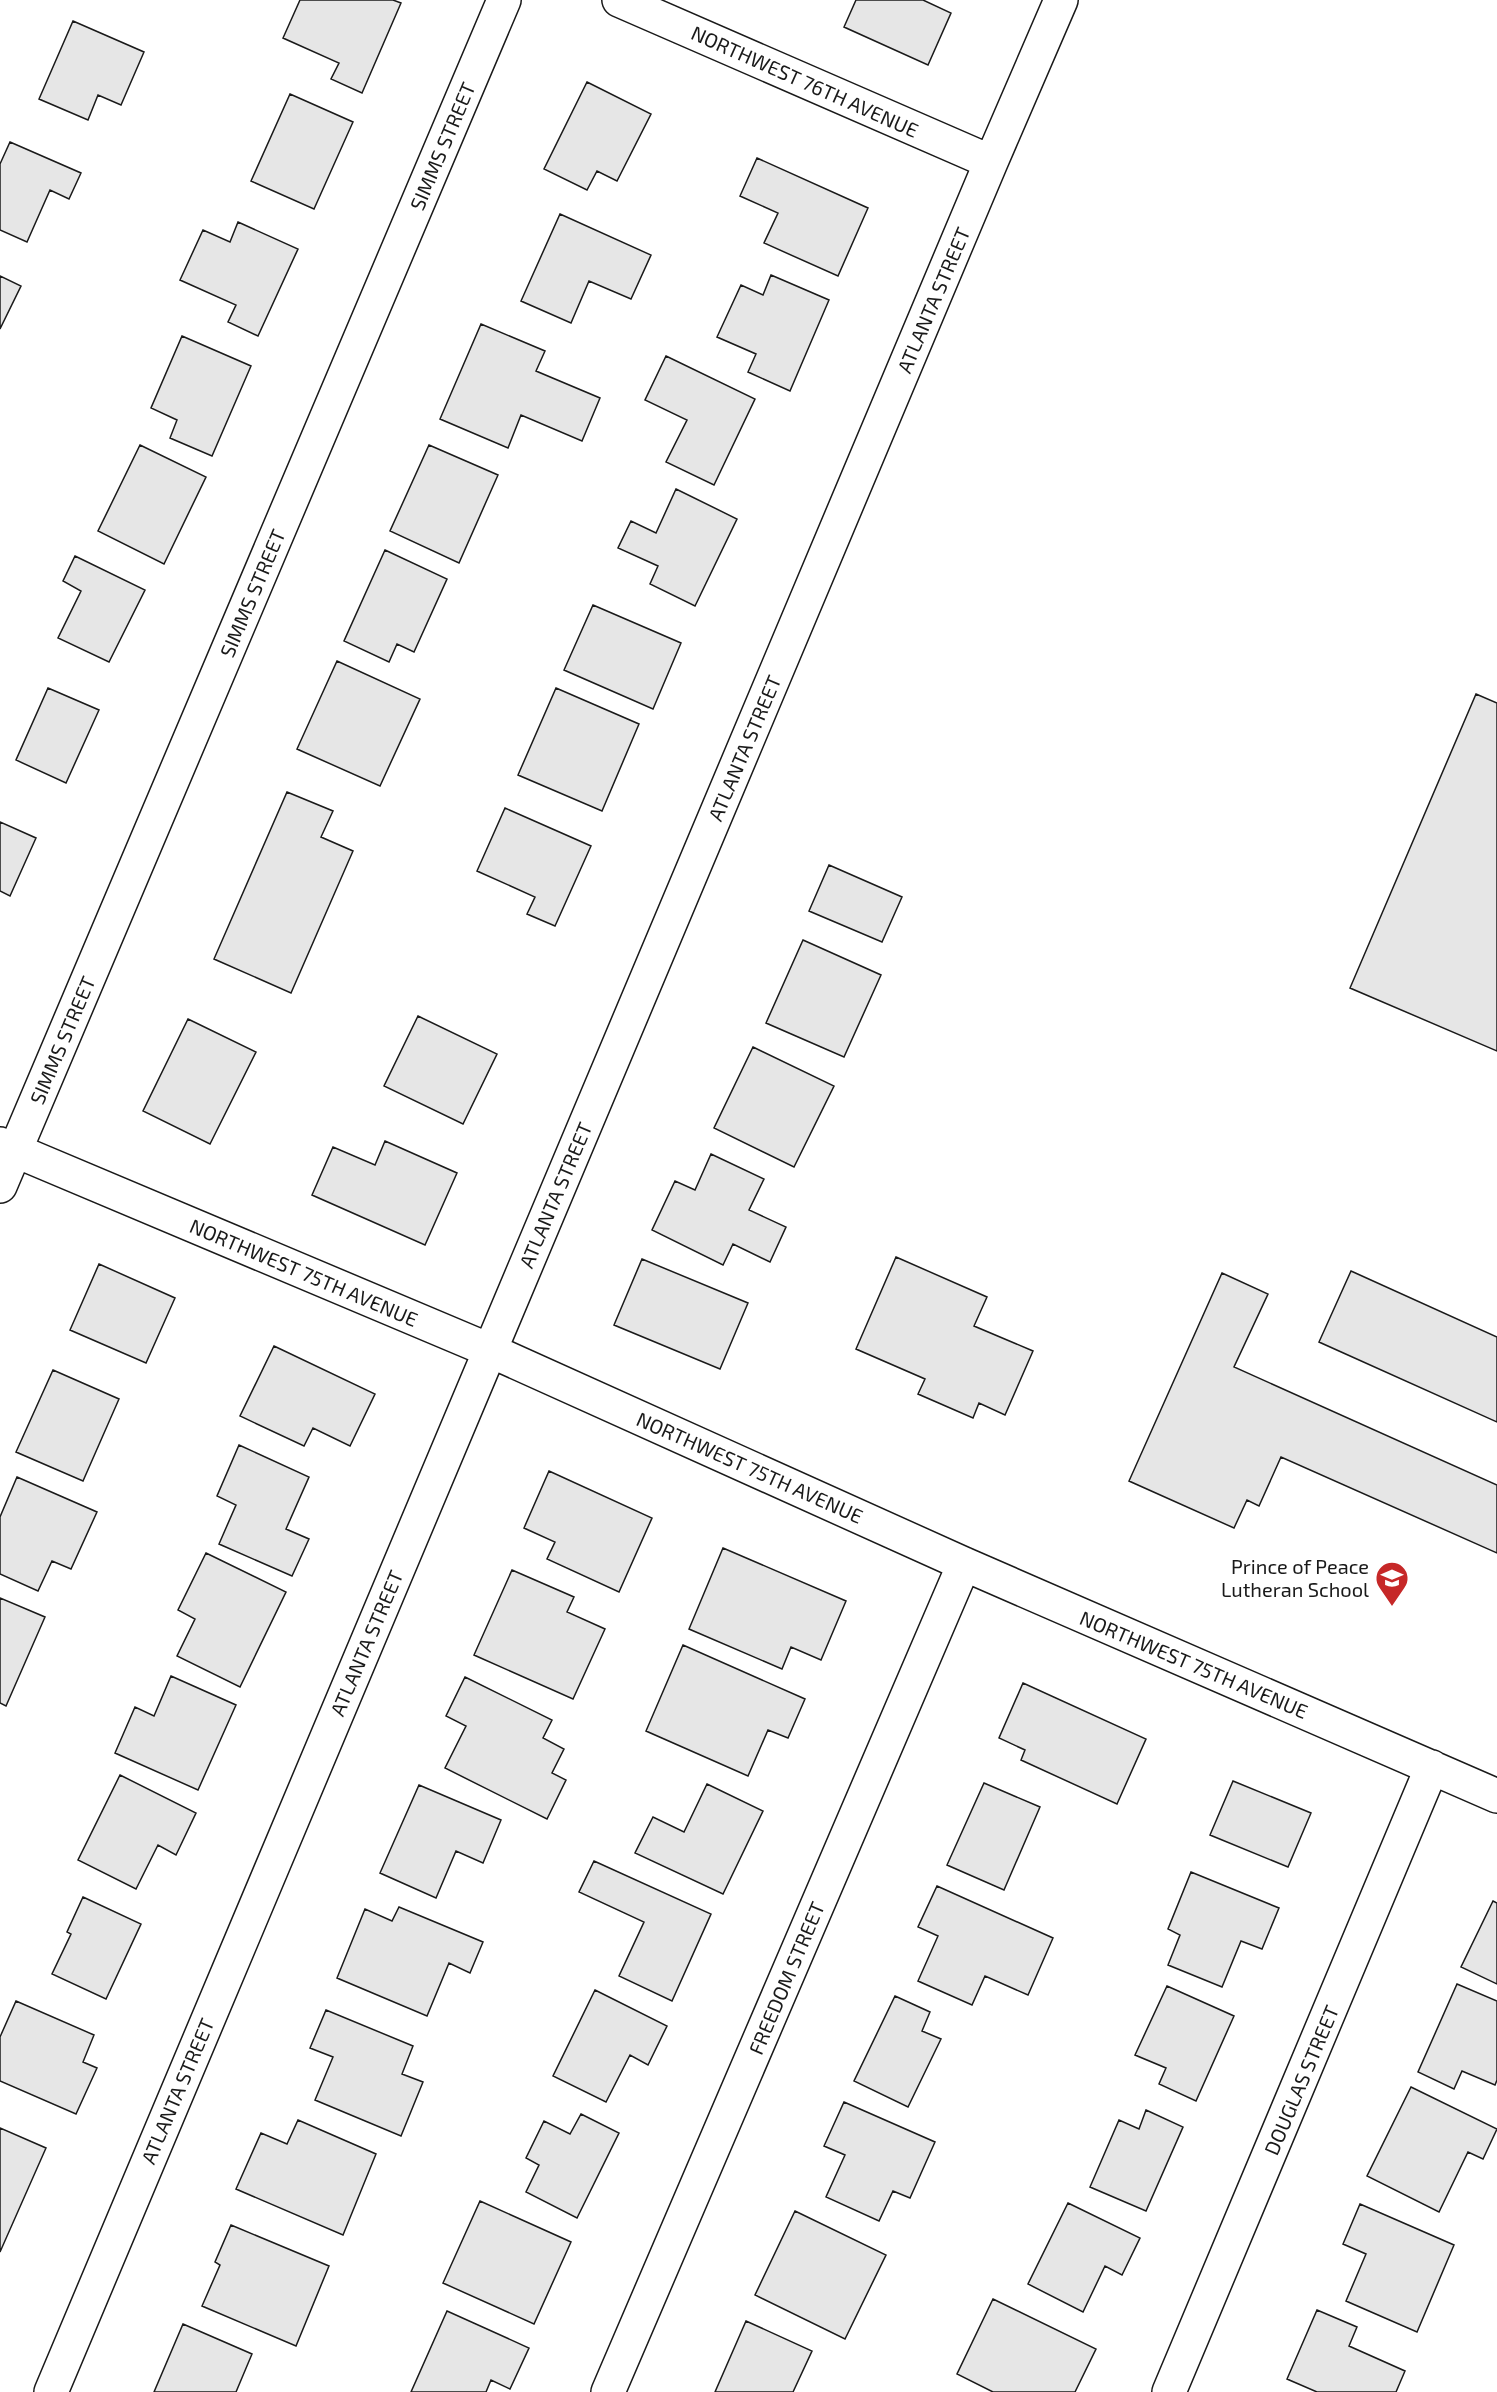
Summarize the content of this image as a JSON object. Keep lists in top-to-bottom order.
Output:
{
  "streets": {
    "street": [
      "NORTHWEST 76TH AVENUE",
      "SIMMS STREET",
      "ATLANTA STREET",
      "NORTHWEST 75TH AVENUE",
      "FREEDOM STREET",
      "DOUGLAS STREET"
    ]
  },
  "crossings": [
    ["NORTHWEST 76TH AVENUE", "ATLANTA STREET"],
    ["SIMMS STREET", "NORTHWEST 75TH AVENUE"],
    ["ATLANTA STREET", "NORTHWEST 75TH AVENUE"],
    ["NORTHWEST 75TH AVENUE", "FREEDOM STREET"],
    ["NORTHWEST 75TH AVENUE", "DOUGLAS STREET"]
  ],
  "places": {
    "school or university": ["Prince of Peace Lutheran School"]
  }
}
